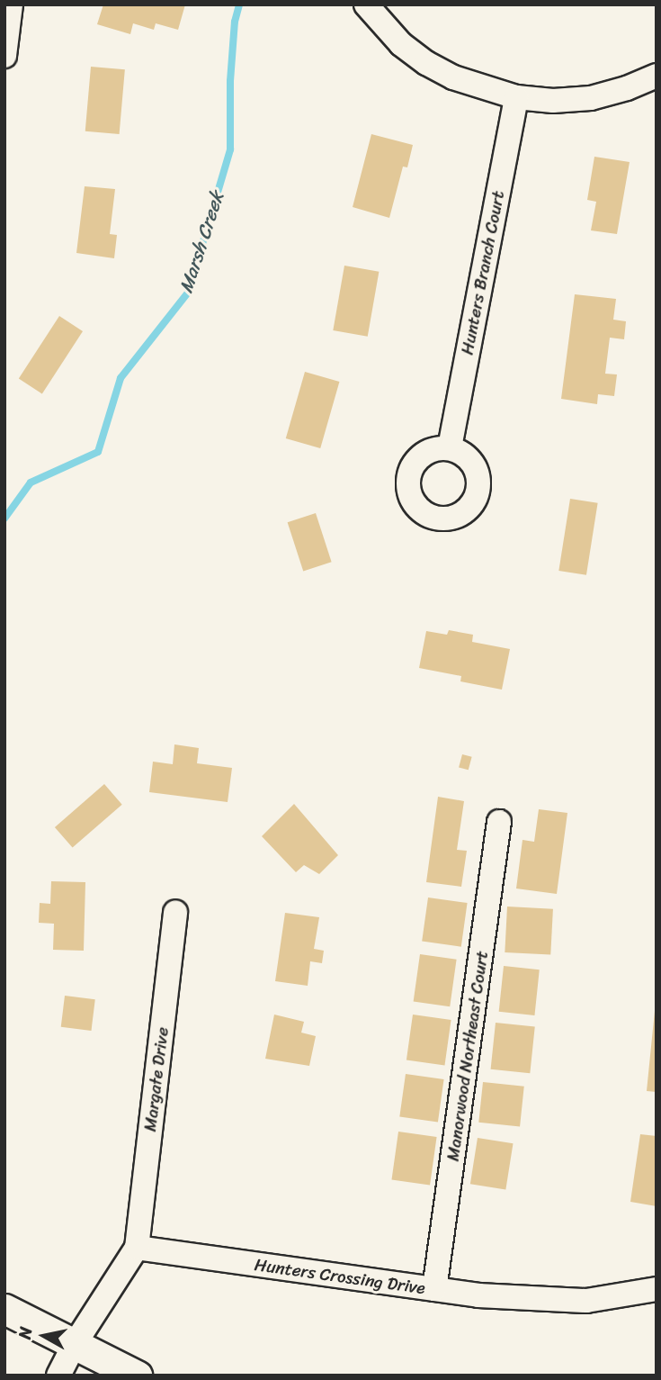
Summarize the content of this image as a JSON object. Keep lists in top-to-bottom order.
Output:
{
  "streets": {
    "street": [
      "Hunters Branch Court",
      "Manorwood Northeast Court",
      "Margate Drive",
      "Hunters Crossing Drive"
    ]
  },
  "crossings": [
    ["Manorwood Northeast Court", "Hunters Crossing Drive"],
    ["Margate Drive", "Hunters Crossing Drive"]
  ],
  "water": ["Marsh Creek"],
  "north": "left"
}
